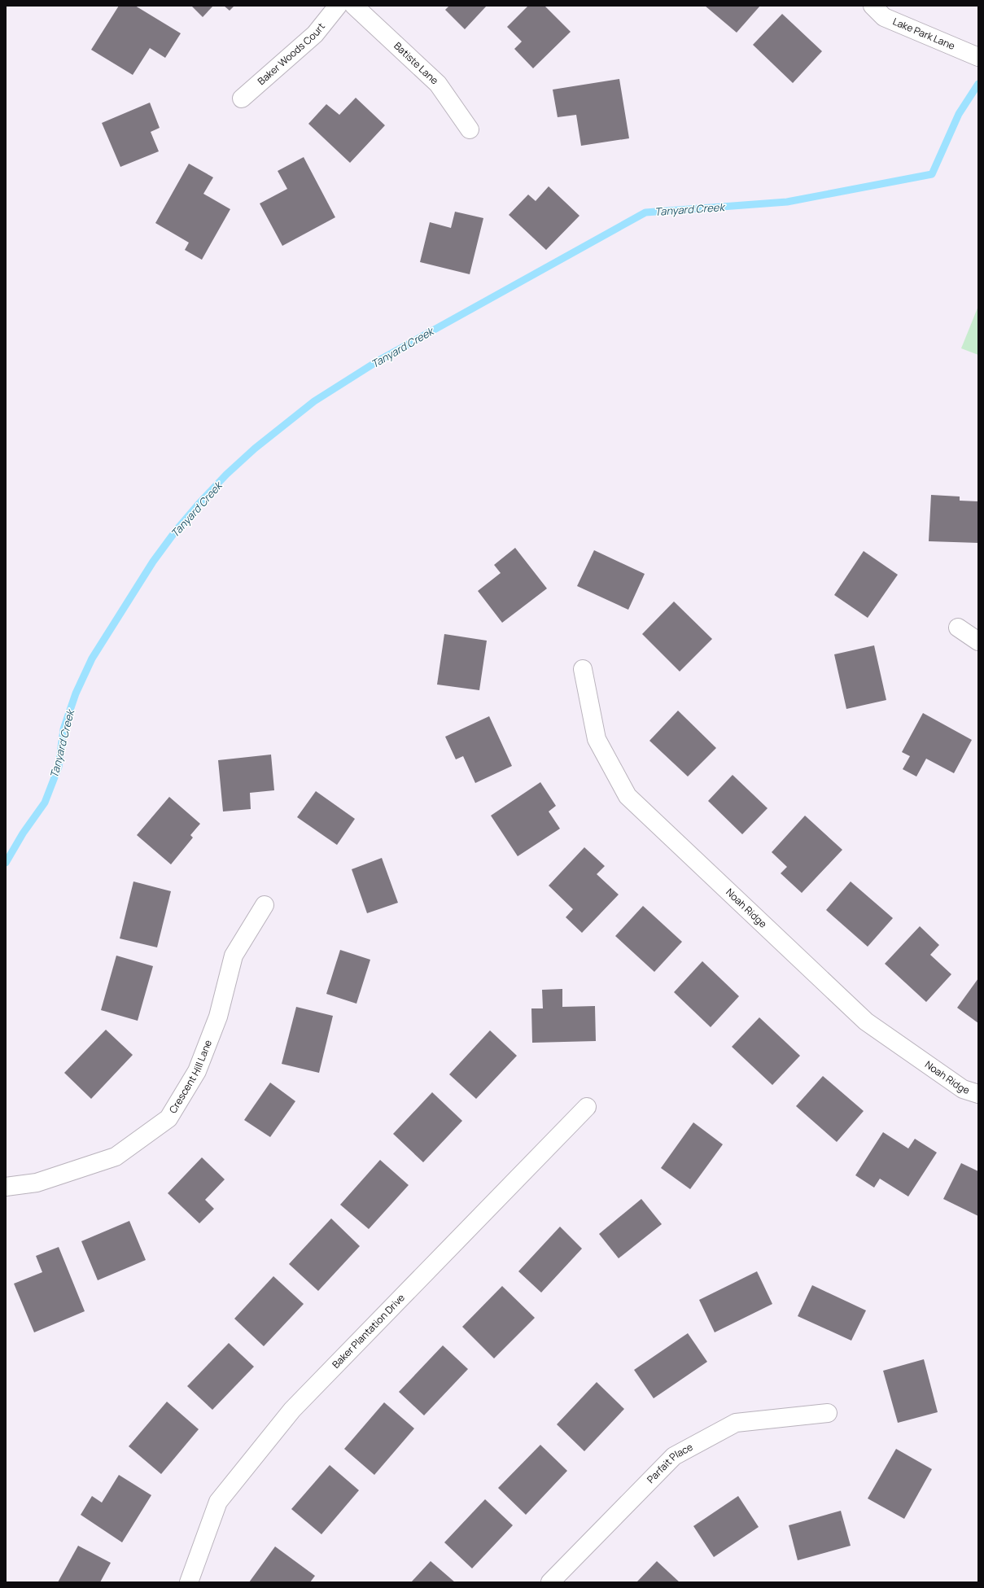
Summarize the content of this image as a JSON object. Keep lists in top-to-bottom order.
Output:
{
  "streets": {
    "street": [
      "Lake Park Lane",
      "Baker Woods Court",
      "Batiste Lane",
      "Noah Ridge",
      "Crescent Hill Lane",
      "Baker Plantation Drive",
      "Parfait Place"
    ]
  },
  "water": ["Tanyard Creek"]
}
